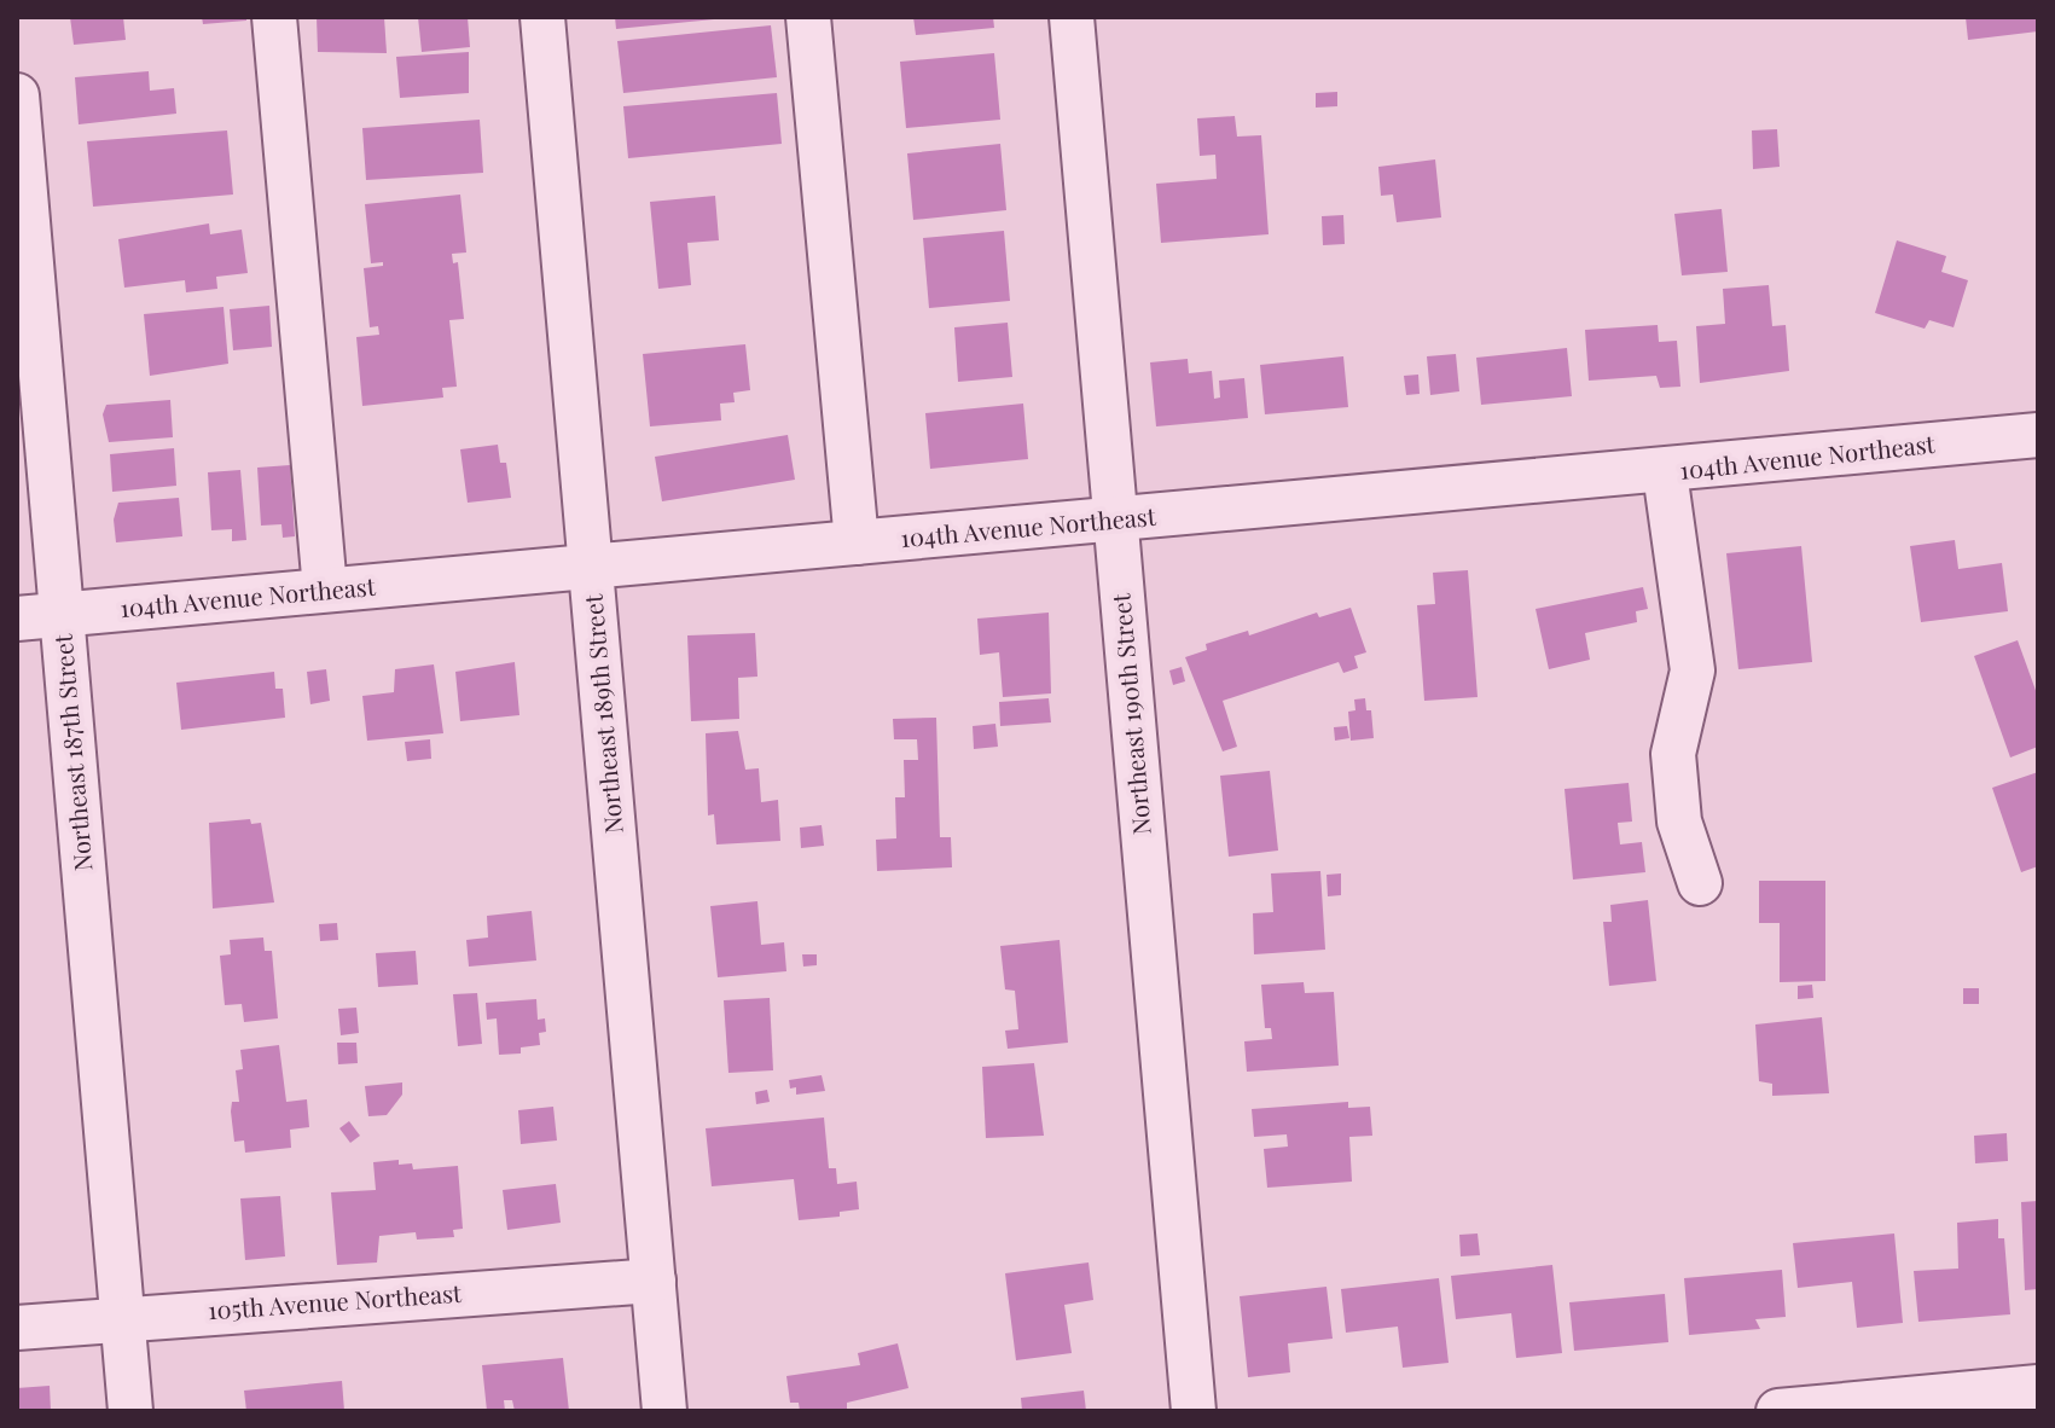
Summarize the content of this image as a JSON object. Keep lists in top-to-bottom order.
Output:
{
  "streets": {
    "street": [
      "104th Avenue Northeast",
      "Northeast 189th Street",
      "Northeast 190th Street",
      "Northeast 187th Street",
      "105th Avenue Northeast"
    ]
  },
  "crossings": [
    ["104th Avenue Northeast", "Northeast 189th Street"],
    ["104th Avenue Northeast", "Northeast 190th Street"],
    ["104th Avenue Northeast", "Northeast 187th Street"],
    ["Northeast 189th Street", "105th Avenue Northeast"],
    ["Northeast 187th Street", "105th Avenue Northeast"]
  ]
}
